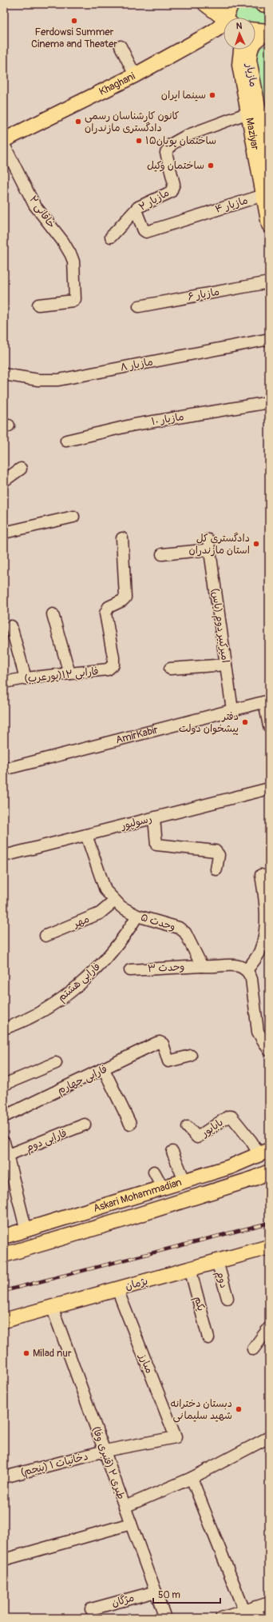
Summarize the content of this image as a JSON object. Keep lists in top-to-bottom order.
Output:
{
  "streets": {
    "main road": [
      "مازیار",
      "Khaghani",
      "Maziyar",
      "Askari Mohammadian",
      "پژمان"
    ],
    "street": [
      "مازیار ۲",
      "مازیار ۴",
      "خاقانی ٣",
      "مازیار ۶",
      "مازیار ٨",
      "مازیار ١٠",
      "امیرکبیر دوم (یاس)",
      "فارابی ۱۲(پورعرب)",
      "AmirKabir",
      "رسولپور",
      "مهر",
      "وحدت ۵",
      "وحدت ۳",
      "فارابی هشتم",
      "فارابی چهارم",
      "باباپور",
      "فارابی دوم",
      "دوم",
      "یکم",
      "مبارز",
      "طبری ۲ (قنبری وفا)",
      "دخانیات ۱ (پنجم)",
      "مژگان"
    ]
  },
  "crossings": [
    ["Maziyar", "مازیار ۲"],
    ["Maziyar", "مازیار ۴"],
    ["مازیار ۲", "مازیار ۴"],
    ["امیرکبیر دوم (یاس)", "AmirKabir"],
    ["رسولپور", "وحدت ۵"],
    ["مهر", "وحدت ۵"],
    ["وحدت ۵", "وحدت ۳"],
    ["وحدت ۵", "فارابی هشتم"],
    ["باباپور", "Askari Mohammadian"],
    ["دوم", "پژمان"],
    ["پژمان", "یکم"],
    ["پژمان", "مبارز"],
    ["پژمان", "طبری ۲ (قنبری وفا)"],
    ["مبارز", "دخانیات ۱ (پنجم)"],
    ["طبری ۲ (قنبری وفا)", "دخانیات ۱ (پنجم)"],
    ["طبری ۲ (قنبری وفا)", "مژگان"]
  ],
  "places": [
    "Ferdowsi Summer Cinema and Theater",
    "سینما ایران",
    "کانون کارشناسان رسمی دادگستری مازندران",
    "ساختمان پویان۱۵",
    "ساختمان وکیل",
    "دادگستری کل استان مازندران",
    "دفتر پیشخوان دولت",
    "Milad nur",
    "دبستان دخترانه شهید سلیمانی"
  ],
  "scale_bar": "50 m",
  "north": "top"
}
